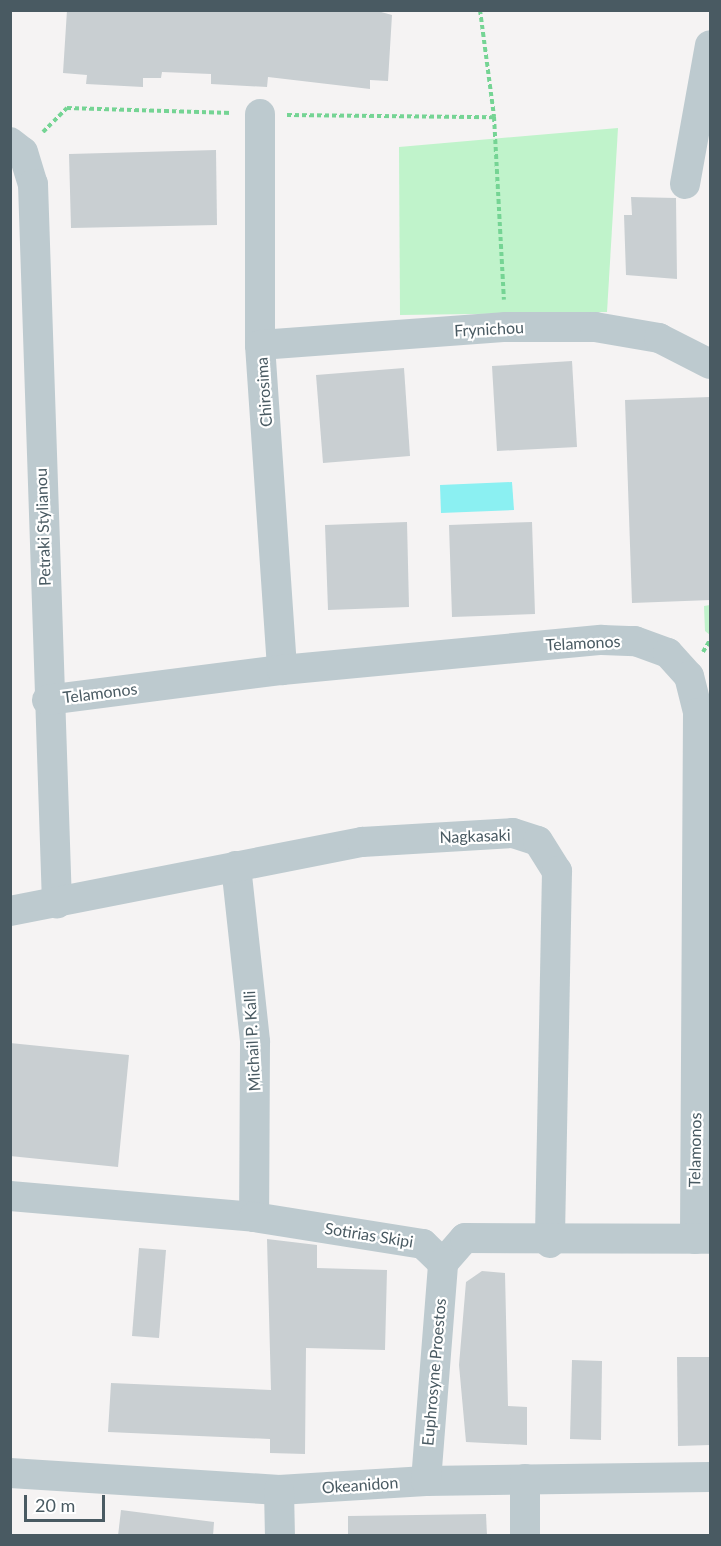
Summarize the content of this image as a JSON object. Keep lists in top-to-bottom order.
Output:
{
  "streets": {
    "street": [
      "Frynichou",
      "Chirosima",
      "Petraki Stylianou",
      "Telamonos",
      "Nagkasaki",
      "Michail P. Kalli",
      "Sotirias Skipi",
      "Euphrosyne Proestos",
      "Okeanidon"
    ]
  },
  "crossings": [
    ["Frynichou", "Chirosima"],
    ["Chirosima", "Telamonos"],
    ["Petraki Stylianou", "Telamonos"],
    ["Petraki Stylianou", "Nagkasaki"],
    ["Nagkasaki", "Michail P. Kalli"],
    ["Michail P. Kalli", "Sotirias Skipi"],
    ["Sotirias Skipi", "Euphrosyne Proestos"],
    ["Euphrosyne Proestos", "Okeanidon"]
  ],
  "scale_bar": "20 m"
}
